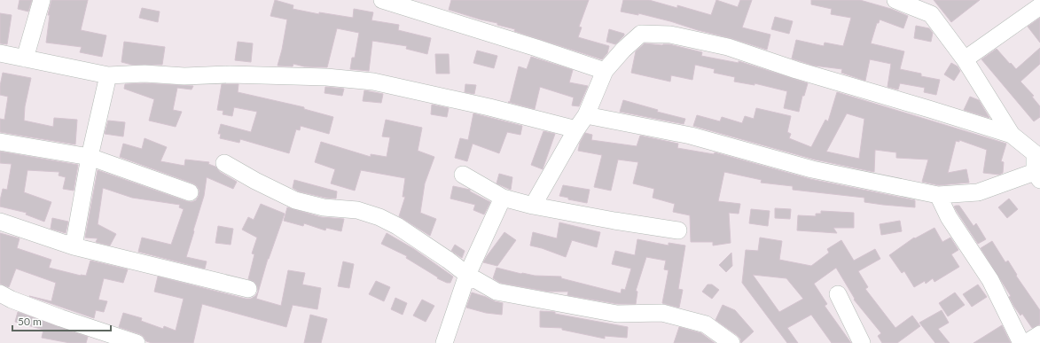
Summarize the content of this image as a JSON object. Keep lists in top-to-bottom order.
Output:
{
  "scale_bar": "50 m"
}
